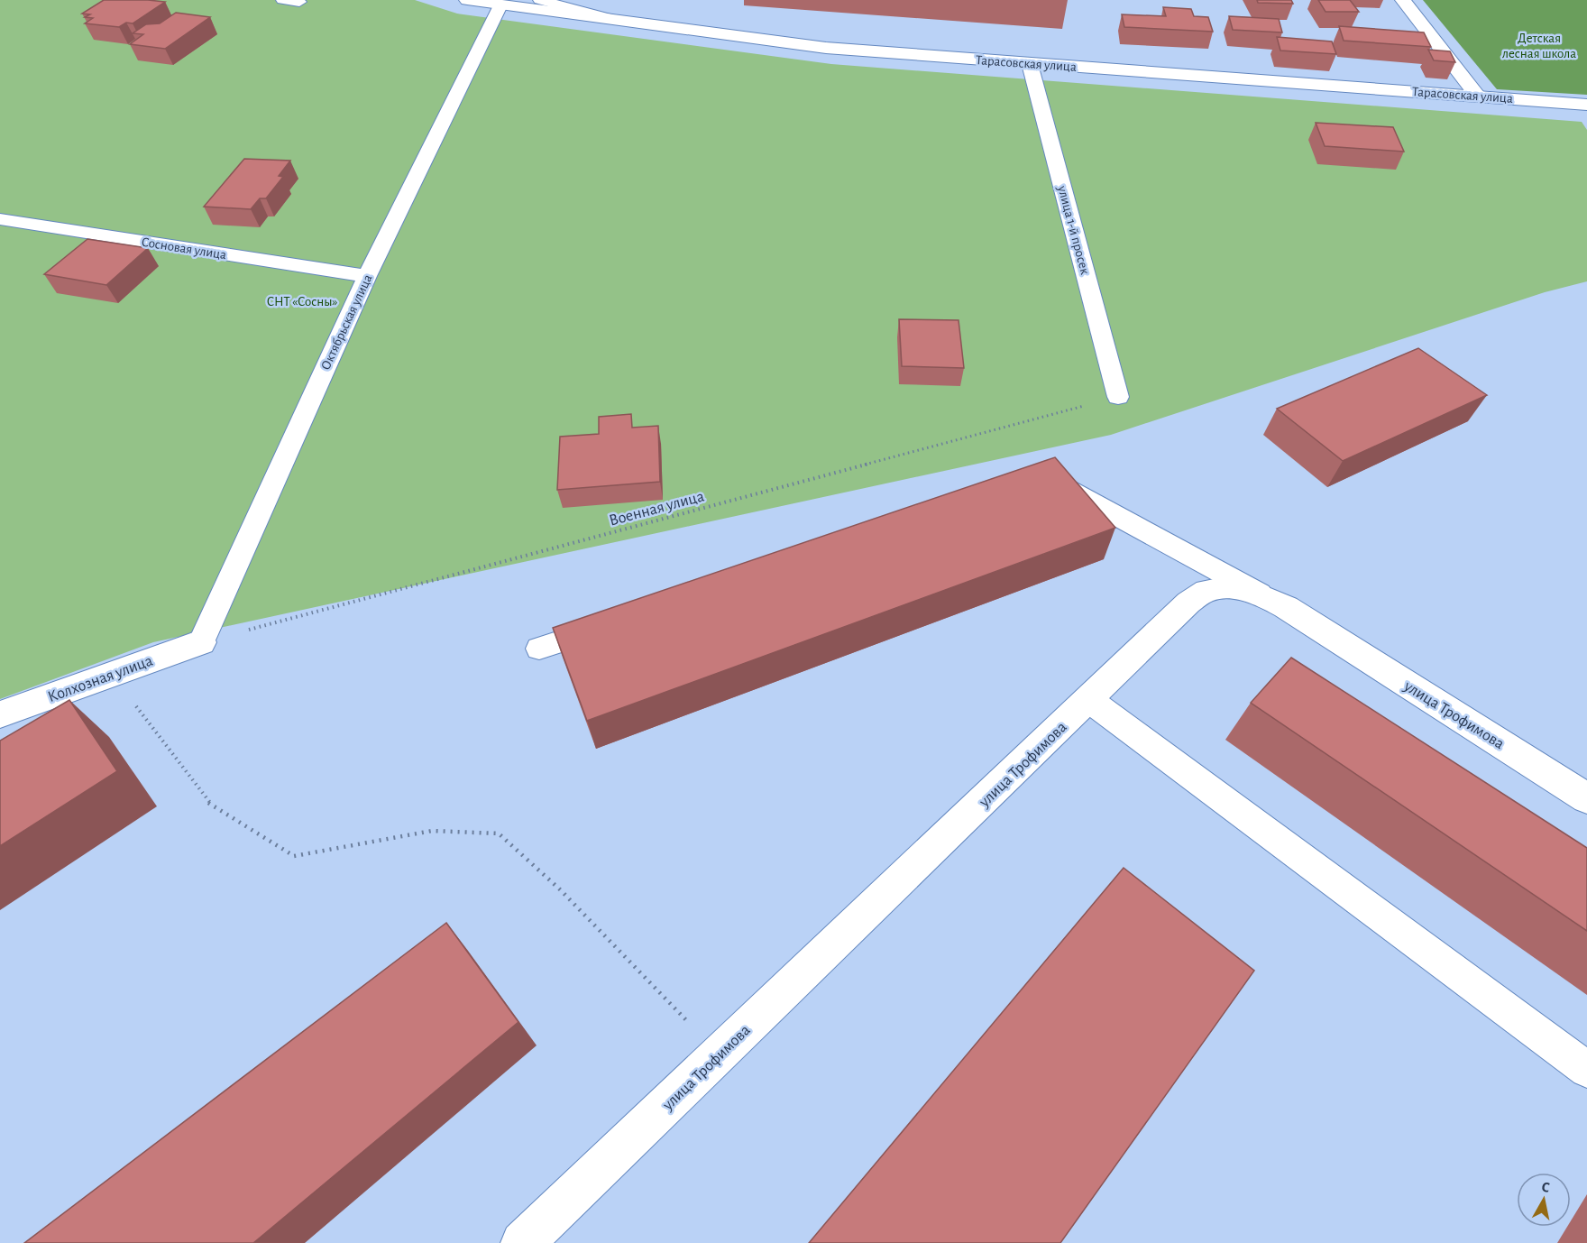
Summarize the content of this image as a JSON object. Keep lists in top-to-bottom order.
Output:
{
  "streets": {
    "street": ["Тарасовская улица", "Колхозная улица", "улица Трофимова"],
    "lane": ["улица 1-й просек", "Сосновая улица", "Октябрьская улица"],
    "path": ["Военная улица"]
  },
  "crossings": [
    ["Тарасовская улица", "улица 1-й просек"],
    ["Тарасовская улица", "Октябрьская улица"],
    ["улица 1-й просек", "Военная улица"],
    ["Сосновая улица", "Октябрьская улица"],
    ["Октябрьская улица", "Военная улица"],
    ["Октябрьская улица", "Колхозная улица"],
    ["Военная улица", "Колхозная улица"]
  ],
  "parks": ["Детская лесная школа", "СНТ «Сосны»"],
  "north": "top"
}
